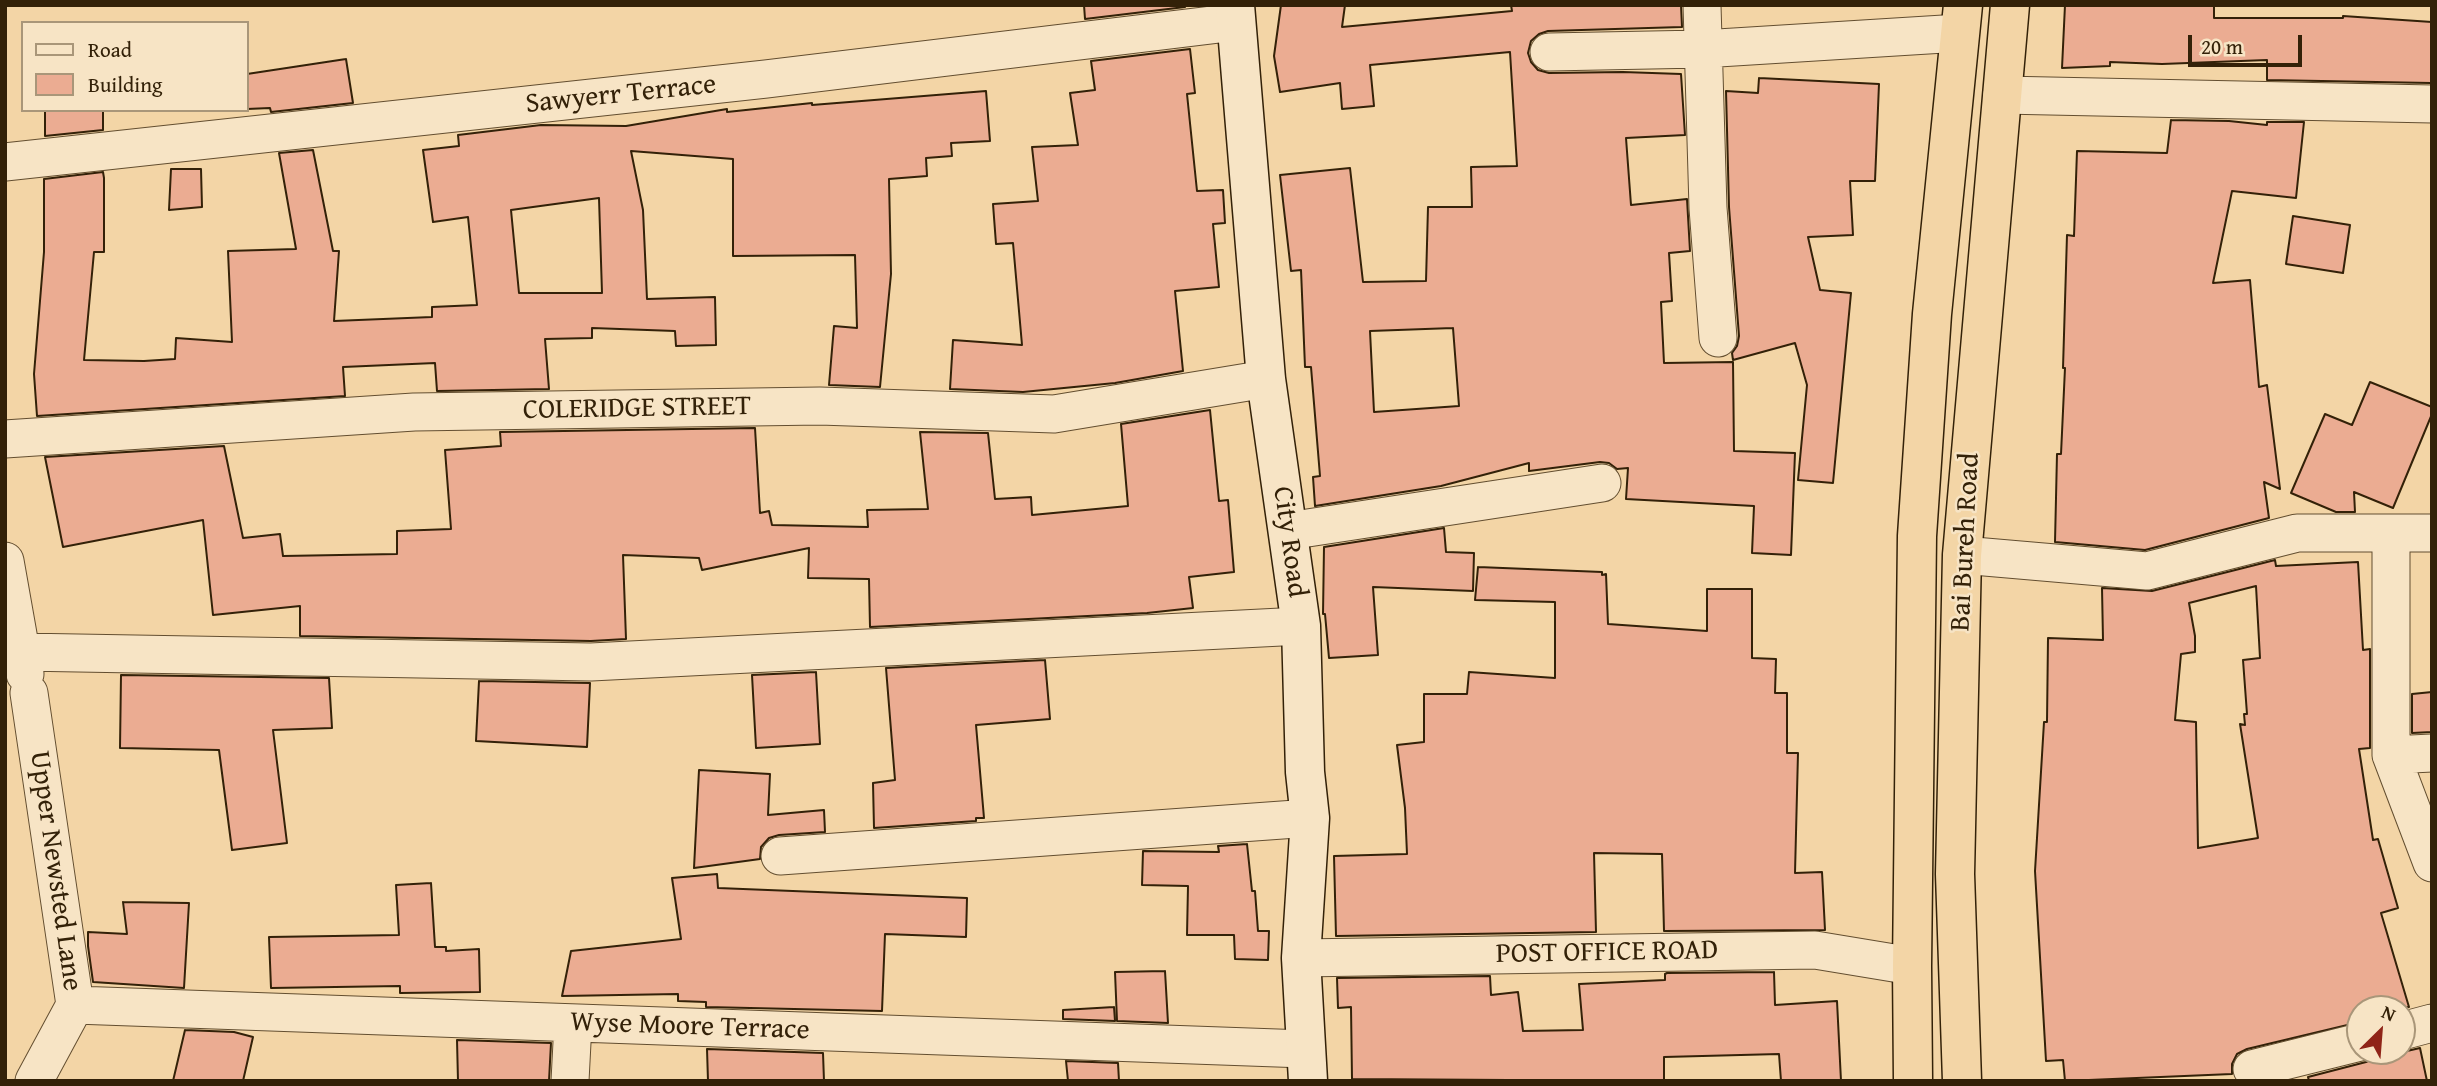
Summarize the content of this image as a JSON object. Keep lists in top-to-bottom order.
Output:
{
  "streets": {
    "highway": ["Bai Bureh Road"],
    "main road": ["City Road"],
    "street": [
      "Sawyerr Terrace",
      "COLERIDGE STREET",
      "Upper Newsted Lane",
      "POST OFFICE ROAD",
      "Wyse Moore Terrace"
    ]
  },
  "crossings": [
    ["Sawyerr Terrace", "City Road"],
    ["COLERIDGE STREET", "City Road"],
    ["City Road", "POST OFFICE ROAD"],
    ["City Road", "Wyse Moore Terrace"],
    ["Bai Bureh Road", "POST OFFICE ROAD"],
    ["Upper Newsted Lane", "Wyse Moore Terrace"]
  ],
  "legend": ["Road", "Building"],
  "scale_bar": "20 m",
  "north": "top right"
}
